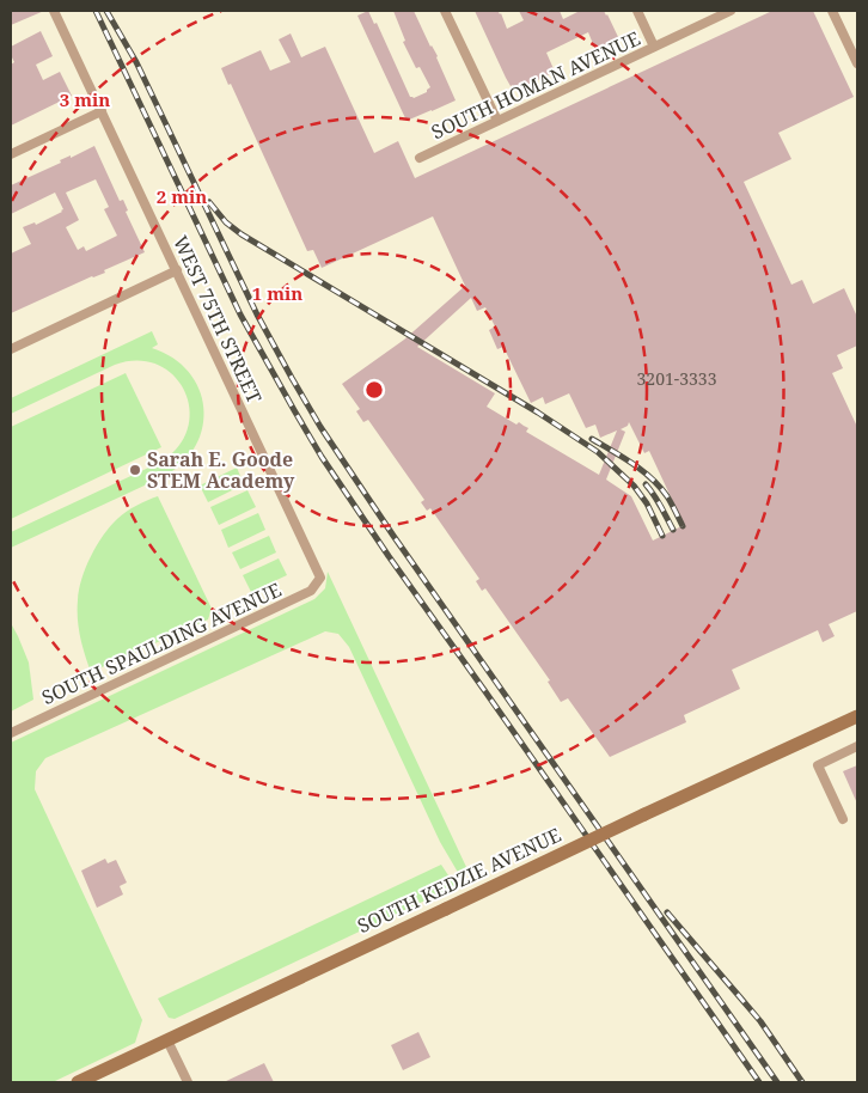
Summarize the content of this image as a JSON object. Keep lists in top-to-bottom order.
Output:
{
  "streets": {
    "main road": ["SOUTH KEDZIE AVENUE"],
    "street": ["SOUTH HOMAN AVENUE", "WEST 75TH STREET", "SOUTH SPAULDING AVENUE"]
  },
  "crossings": [
    ["WEST 75TH STREET", "SOUTH SPAULDING AVENUE"]
  ],
  "places": ["Sarah E. Goode STEM Academy"],
  "house_numbers": ["3201-3333"],
  "rings": ["3 min", "2 min", "1 min"]
}
